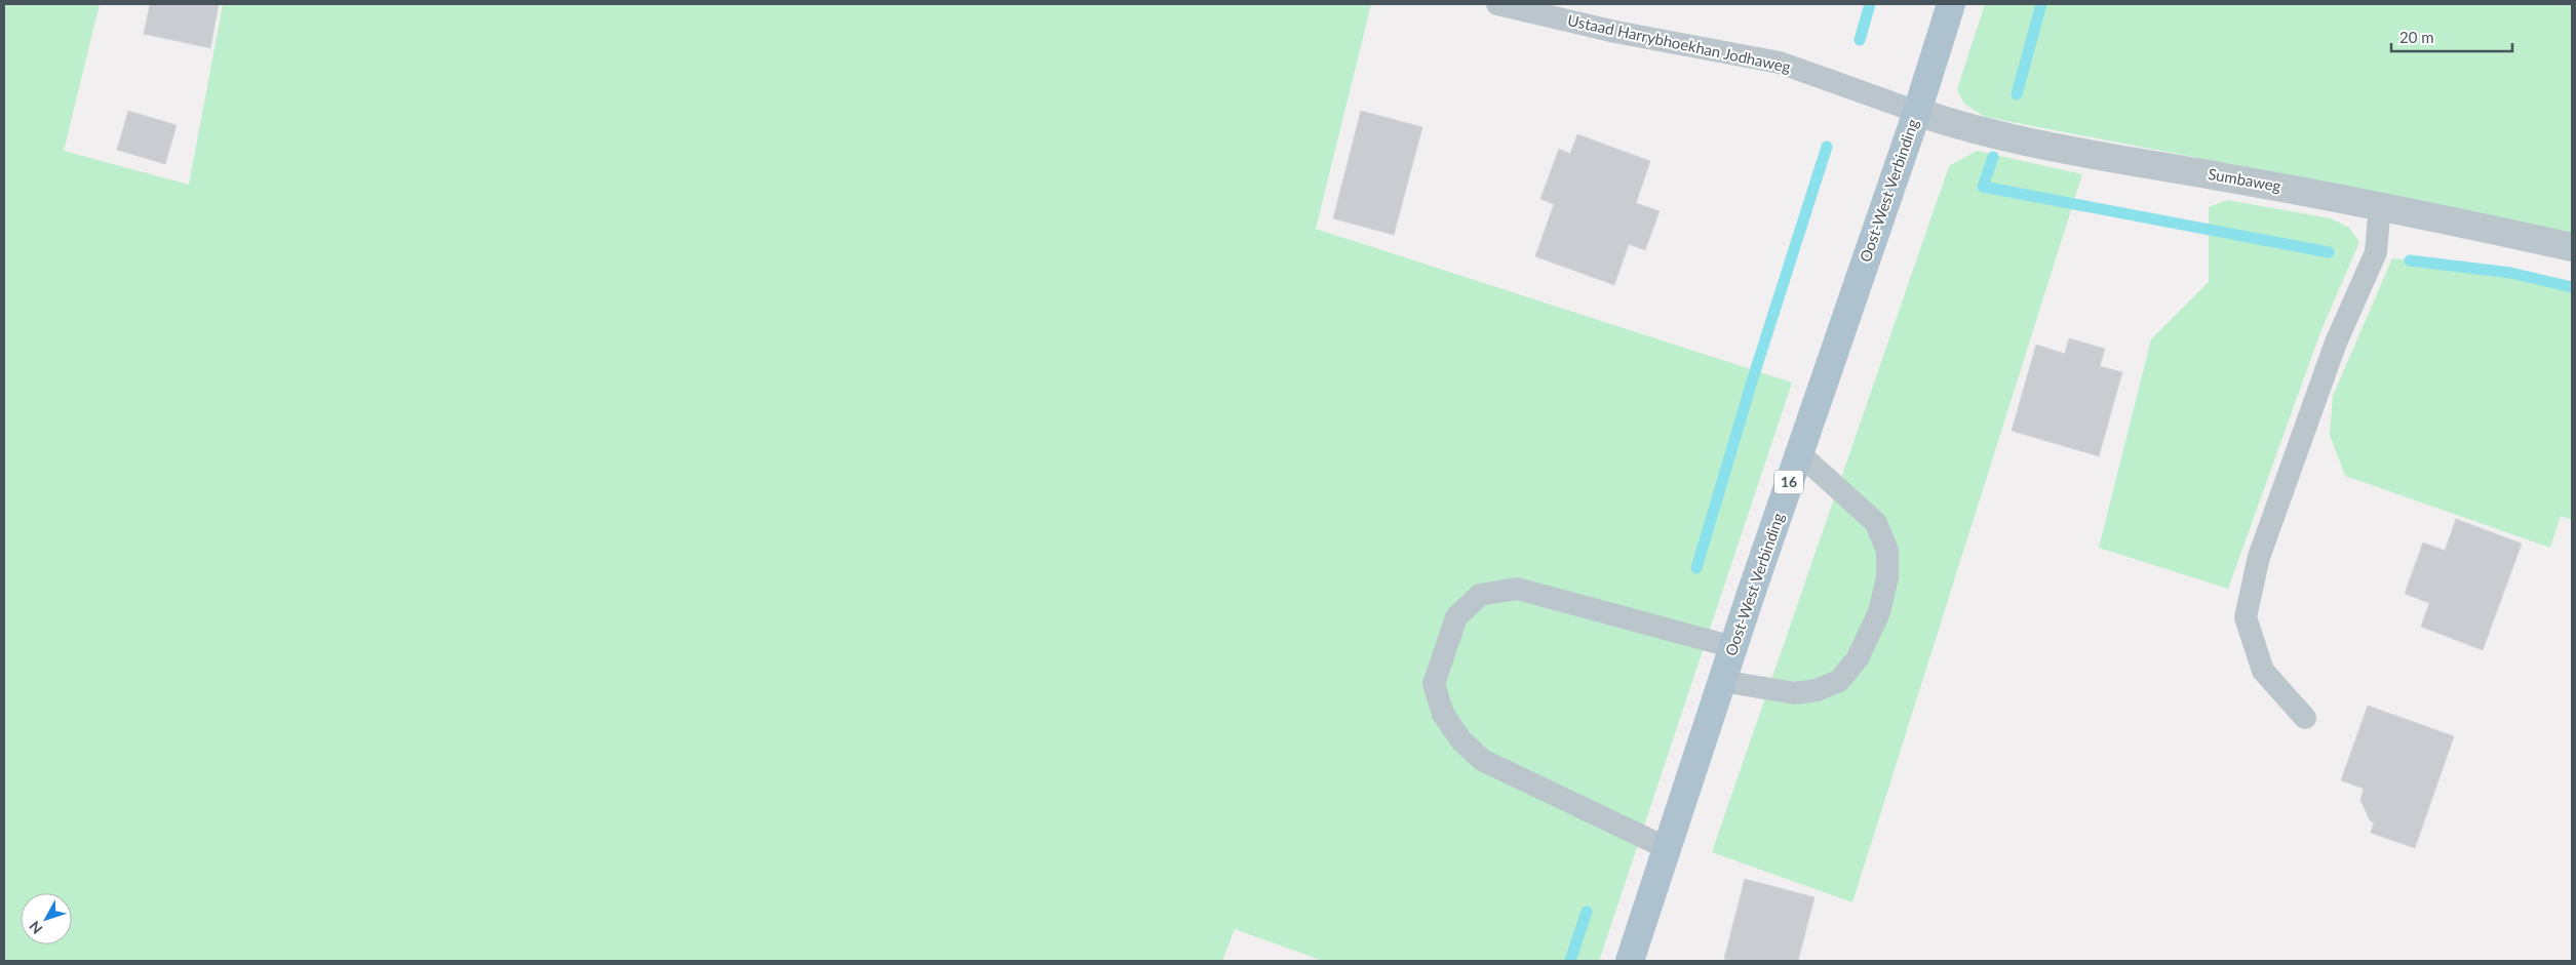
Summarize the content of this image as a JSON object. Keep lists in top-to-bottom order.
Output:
{
  "streets": {
    "main road": ["Oost-West Verbinding", "16"],
    "street": ["Sumbaweg"],
    "lane": ["Ustaad Harrybhoekhan Jodhaweg"]
  },
  "crossings": [
    ["Ustaad Harrybhoekhan Jodhaweg", "Sumbaweg"],
    ["Ustaad Harrybhoekhan Jodhaweg", "Oost-West Verbinding"],
    ["Sumbaweg", "Oost-West Verbinding"]
  ],
  "scale_bar": "20 m",
  "north": "bottom left"
}
